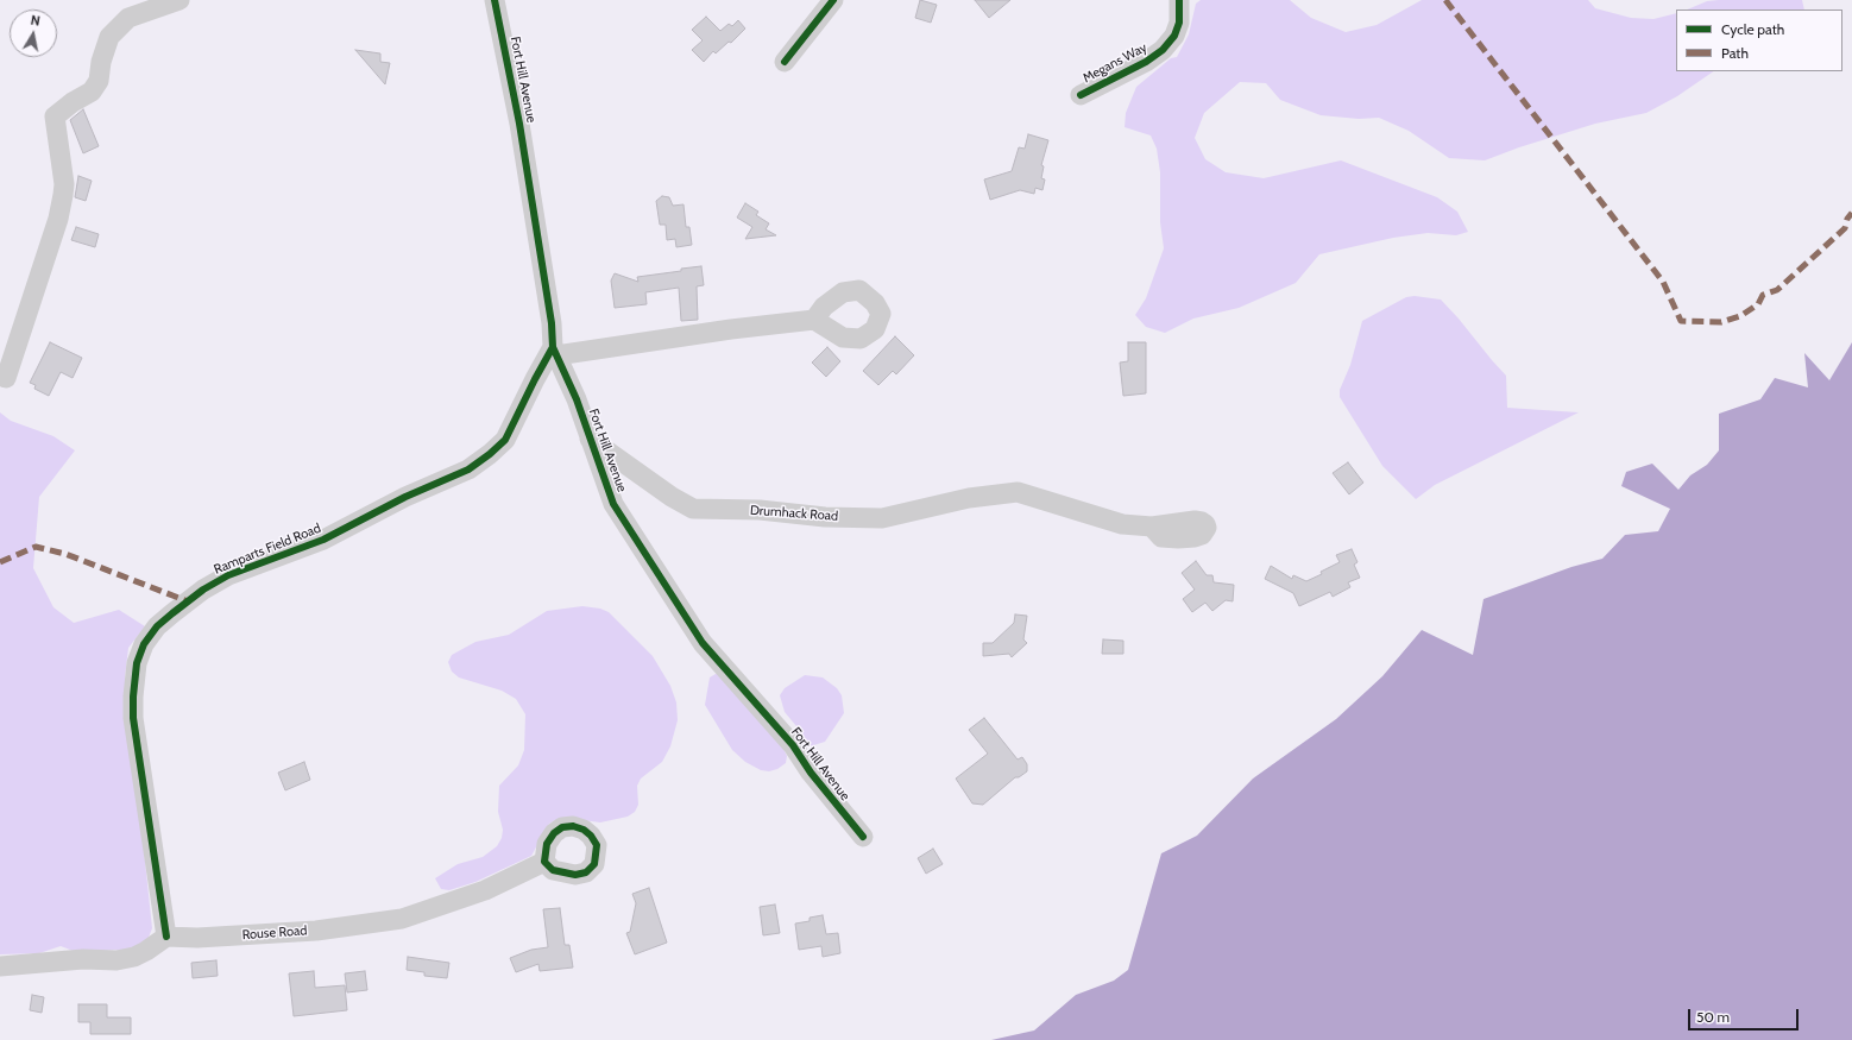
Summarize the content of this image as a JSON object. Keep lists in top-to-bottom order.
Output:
{
  "streets": {
    "street": [
      "Megans Way",
      "Fort Hill Avenue",
      "Drumhack Road",
      "Ramparts Field Road",
      "Rouse Road"
    ]
  },
  "crossings": [
    ["Fort Hill Avenue", "Drumhack Road"],
    ["Fort Hill Avenue", "Ramparts Field Road"],
    ["Ramparts Field Road", "Rouse Road"]
  ],
  "legend": ["Cycle path", "Path"],
  "scale_bar": "50 m",
  "north": "top"
}
